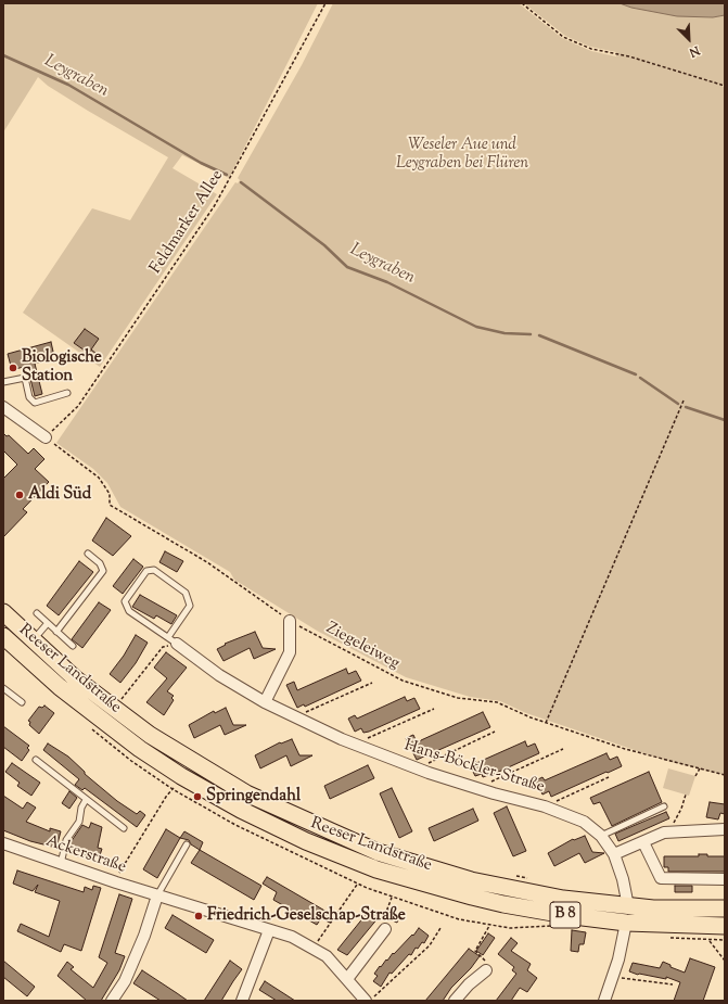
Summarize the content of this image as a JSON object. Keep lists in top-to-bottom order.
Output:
{
  "streets": {
    "main road": ["Reeser Landstraße", "B 8"],
    "street": ["Hans-Böckler-Straße", "Ackerstraße"],
    "path": ["Feldmarker Allee", "Ziegeleiweg"]
  },
  "crossings": [
    ["Feldmarker Allee", "Ziegeleiweg"],
    ["Reeser Landstraße", "Hans-Böckler-Straße"]
  ],
  "water": ["Leygraben"],
  "parks": ["Weseler Aue und Leygraben bei Flüren"],
  "places": [
    "Biologische Station",
    "Aldi Süd",
    "Springendahl",
    "Friedrich-Geselschap-Straße"
  ],
  "north": "bottom right"
}
